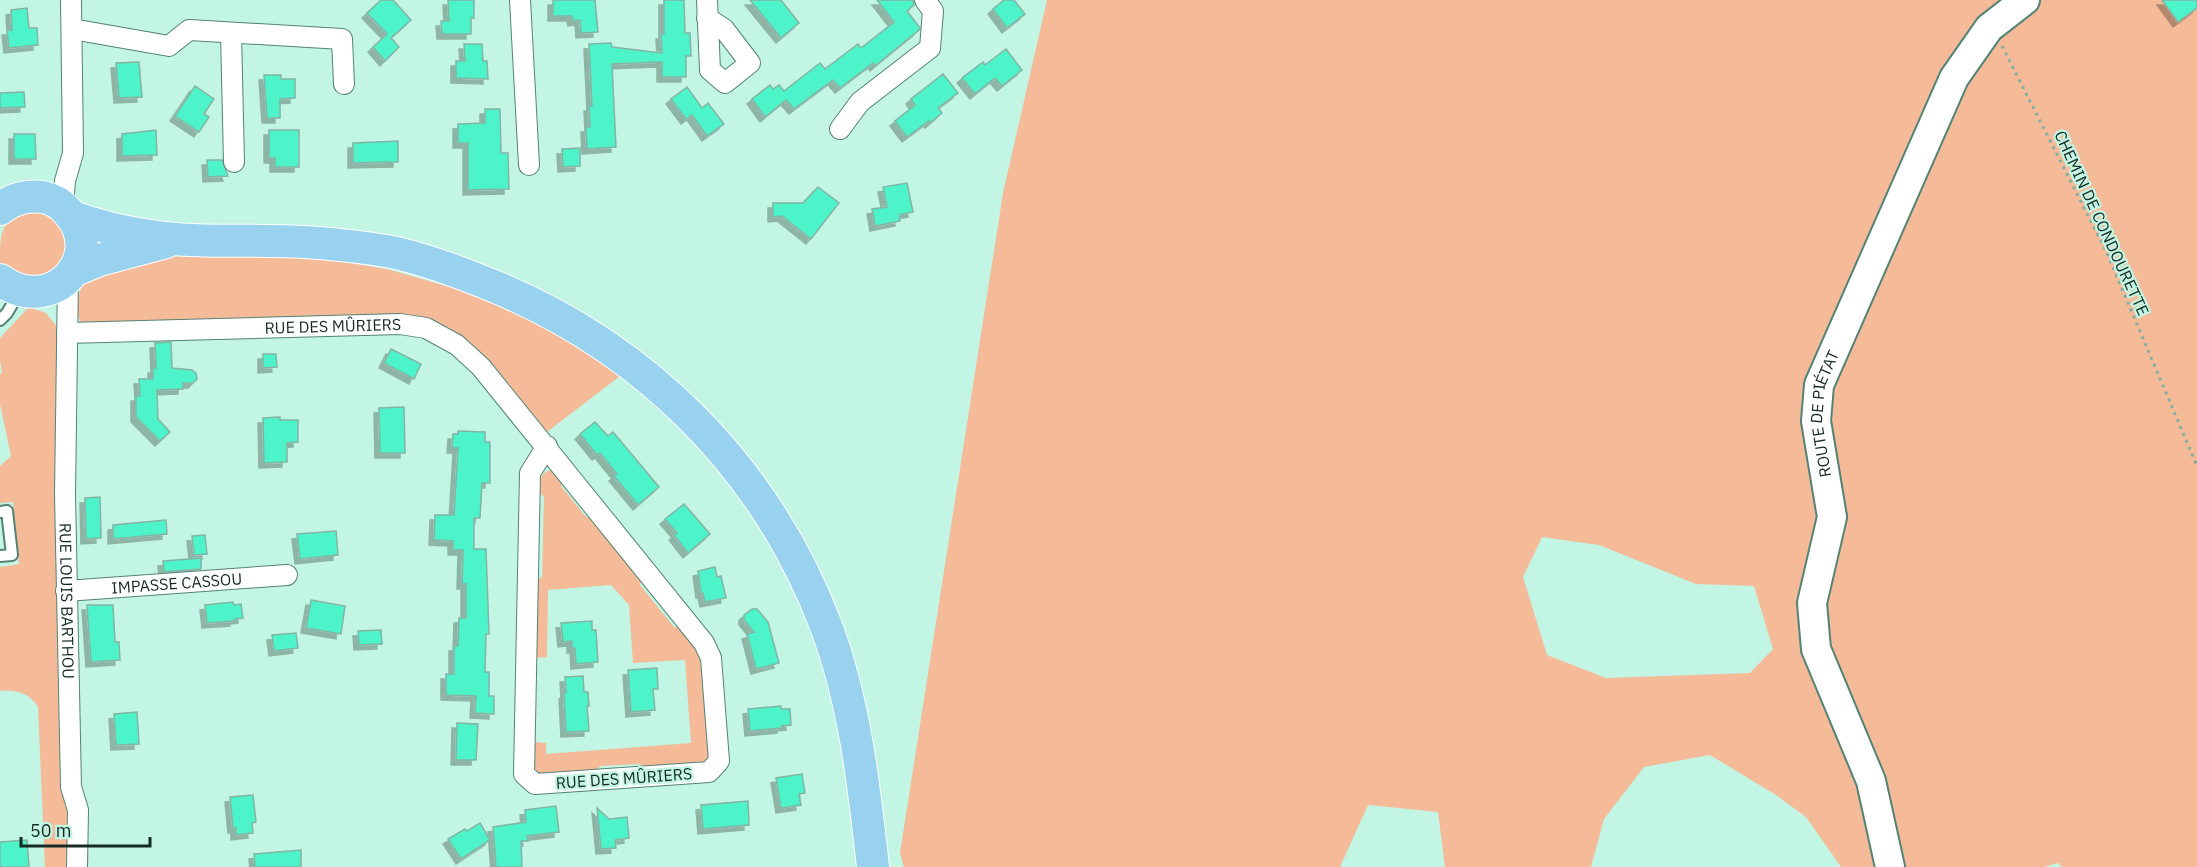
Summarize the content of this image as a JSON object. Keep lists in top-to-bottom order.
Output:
{
  "streets": {
    "street": [
      "RUE DES MÛRIERS",
      "ROUTE DE PIÉTAT",
      "IMPASSE CASSOU",
      "RUE LOUIS BARTHOU"
    ],
    "path": ["CHEMIN DE CONDOURETTE"]
  },
  "crossings": [
    ["CHEMIN DE CONDOURETTE", "ROUTE DE PIÉTAT"],
    ["RUE DES MÛRIERS", "RUE LOUIS BARTHOU"],
    ["IMPASSE CASSOU", "RUE LOUIS BARTHOU"]
  ],
  "scale_bar": "50 m"
}
